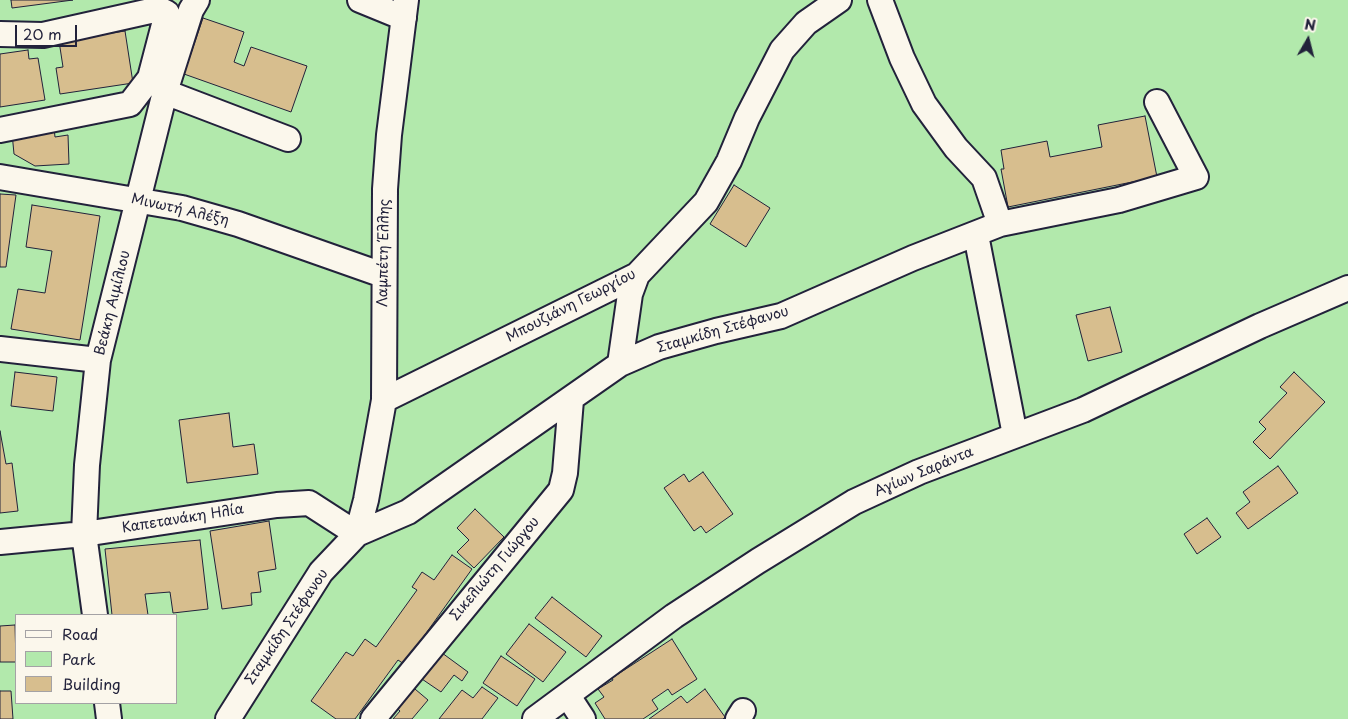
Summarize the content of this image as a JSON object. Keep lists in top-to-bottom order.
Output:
{
  "streets": {
    "street": [
      "Μινωτή Αλέξη",
      "Λαμπέτη Έλλης",
      "Βεάκη Αιμίλιου",
      "Μπουζιάνη Γεωργίου",
      "Σταμκίδη Στέφανου",
      "Αγίων Σαράντα",
      "Καπετανάκη Ηλία",
      "Σικελιώτη Γιώργου"
    ]
  },
  "crossings": [
    ["Μινωτή Αλέξη", "Λαμπέτη Έλλης"],
    ["Μινωτή Αλέξη", "Βεάκη Αιμίλιου"],
    ["Λαμπέτη Έλλης", "Μπουζιάνη Γεωργίου"],
    ["Λαμπέτη Έλλης", "Σταμκίδη Στέφανου"],
    ["Λαμπέτη Έλλης", "Καπετανάκη Ηλία"],
    ["Βεάκη Αιμίλιου", "Καπετανάκη Ηλία"],
    ["Σταμκίδη Στέφανου", "Καπετανάκη Ηλία"],
    ["Σταμκίδη Στέφανου", "Σικελιώτη Γιώργου"]
  ],
  "legend": ["Road", "Park", "Building"],
  "scale_bar": "20 m",
  "north": "top"
}
